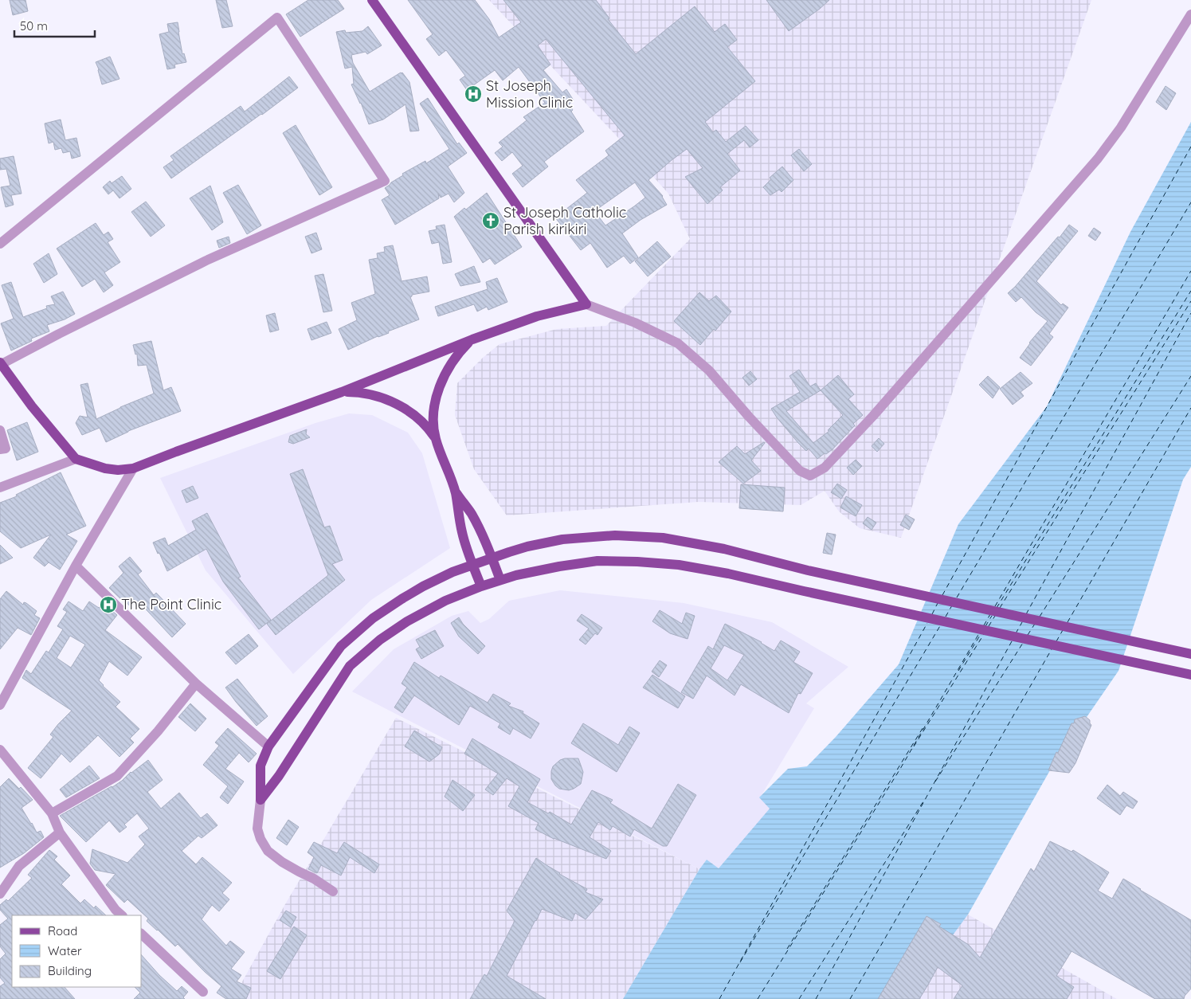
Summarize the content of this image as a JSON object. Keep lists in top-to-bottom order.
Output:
{
  "places": {
    "hospital": ["St Joseph Mission Clinic", "The Point Clinic"],
    "church": ["St Joseph Catholic Parish kirikiri"]
  },
  "legend": ["Road", "Water", "Building"],
  "scale_bar": "50 m"
}
